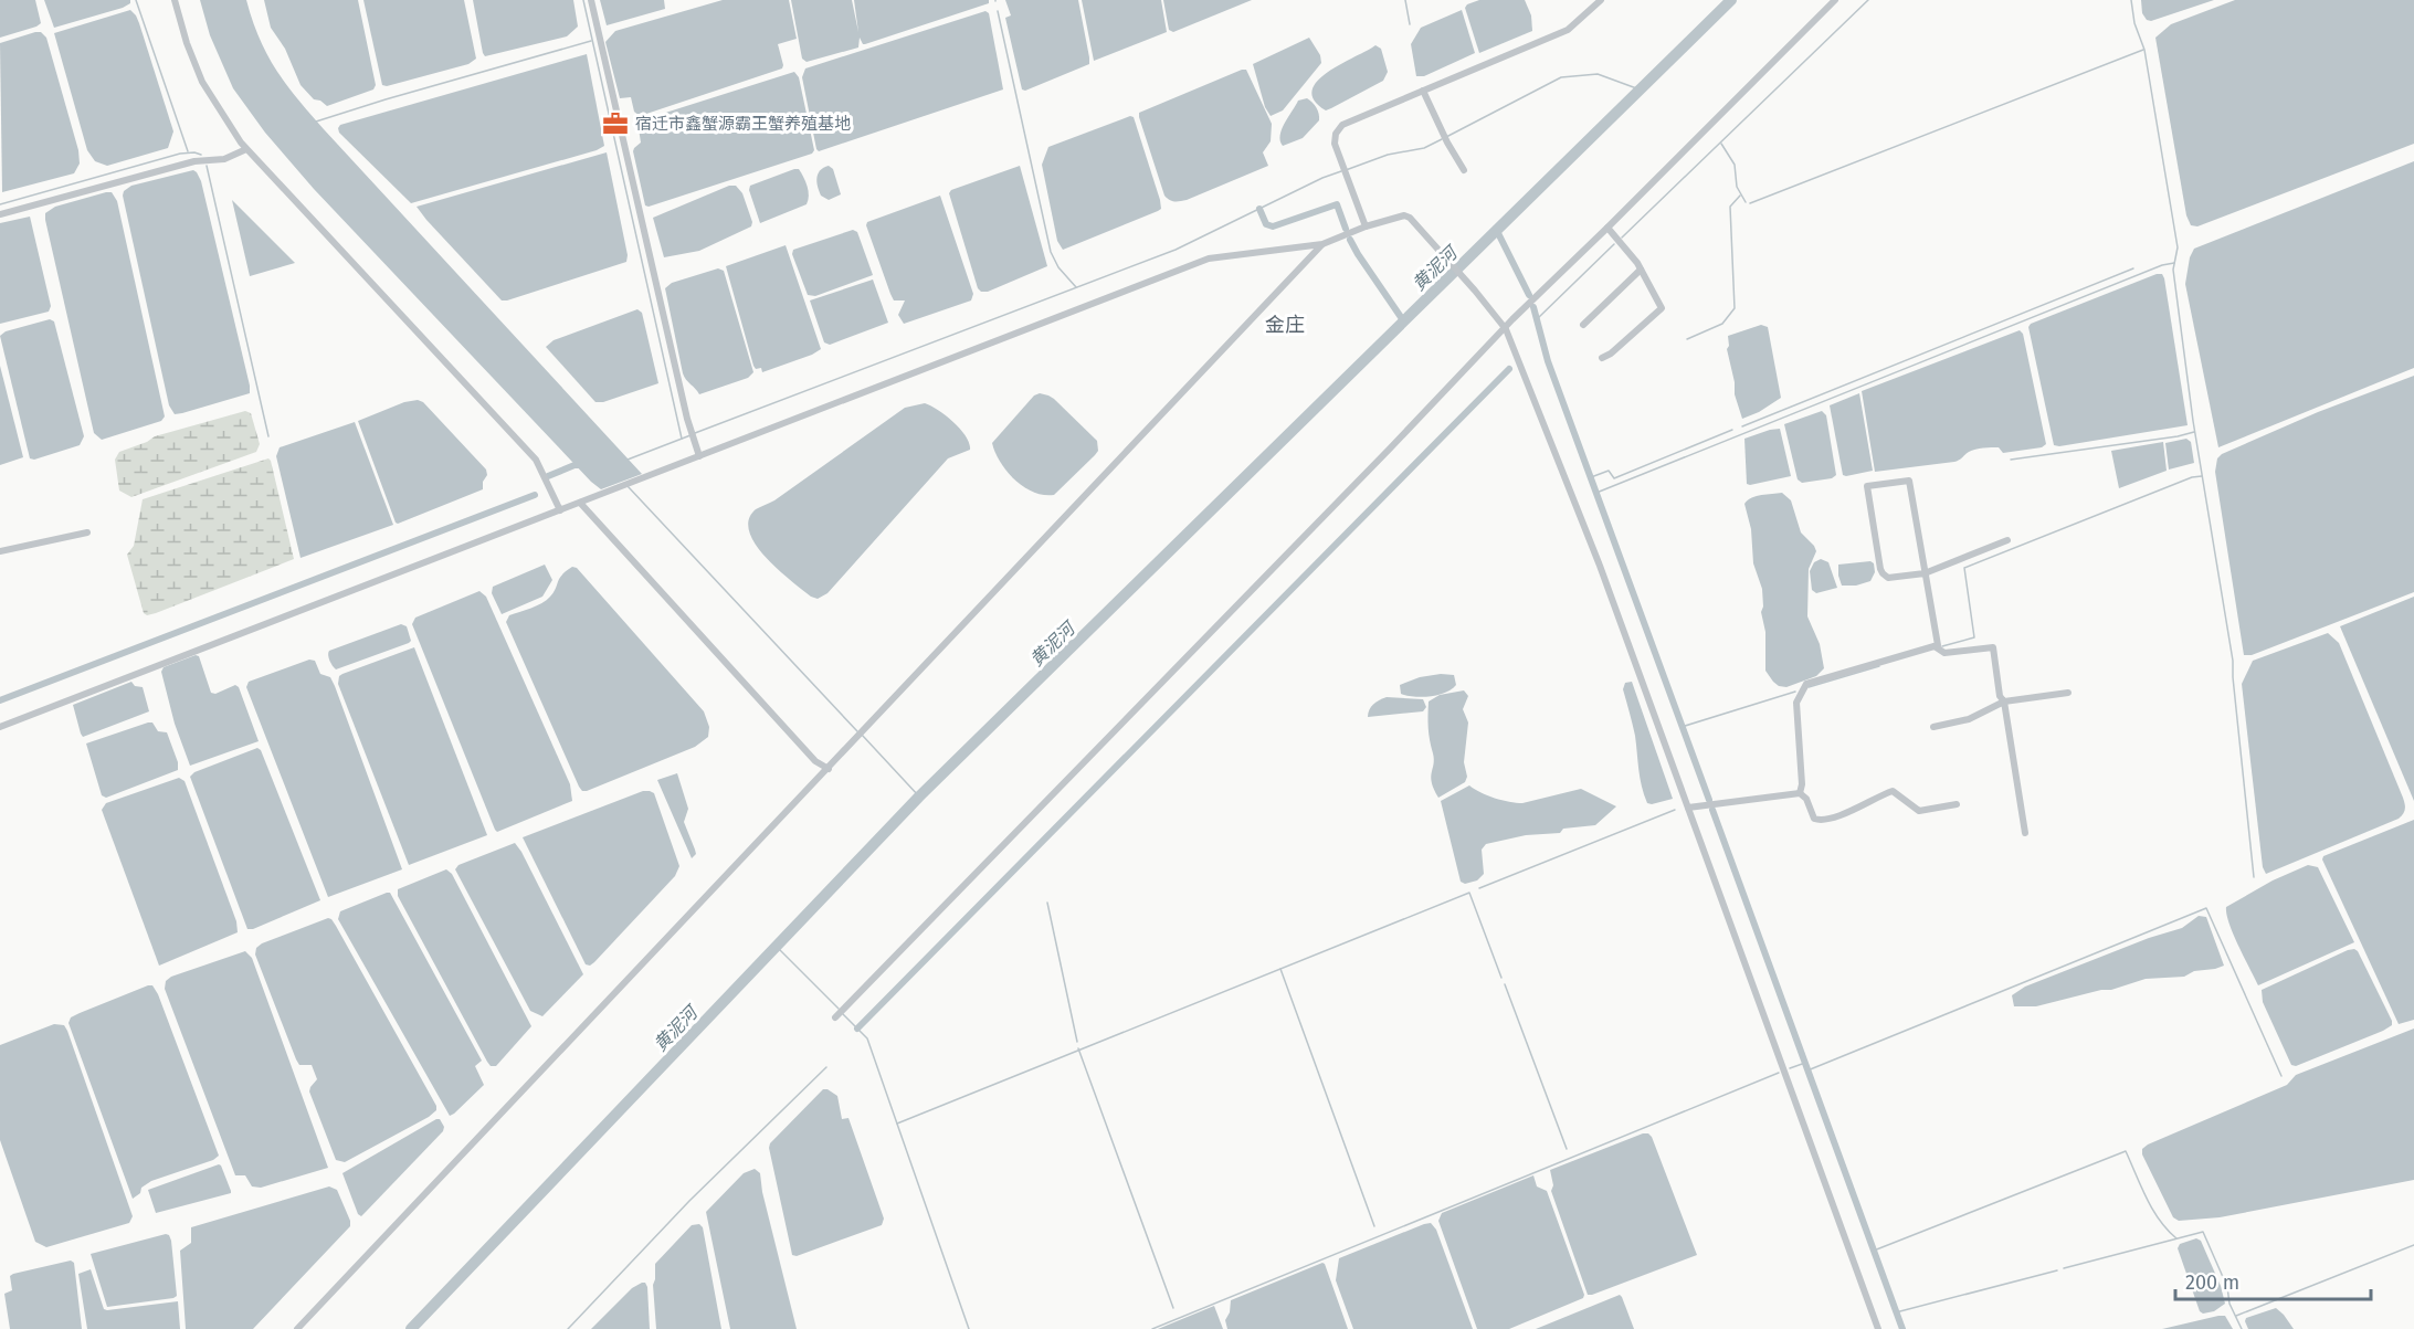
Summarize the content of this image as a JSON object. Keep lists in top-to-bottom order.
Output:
{
  "districts": ["金庄"],
  "water": ["黄泥河"],
  "places": {
    "office": ["宿迁市鑫蟹源霸王蟹养殖基地"]
  },
  "scale_bar": "200 m"
}
